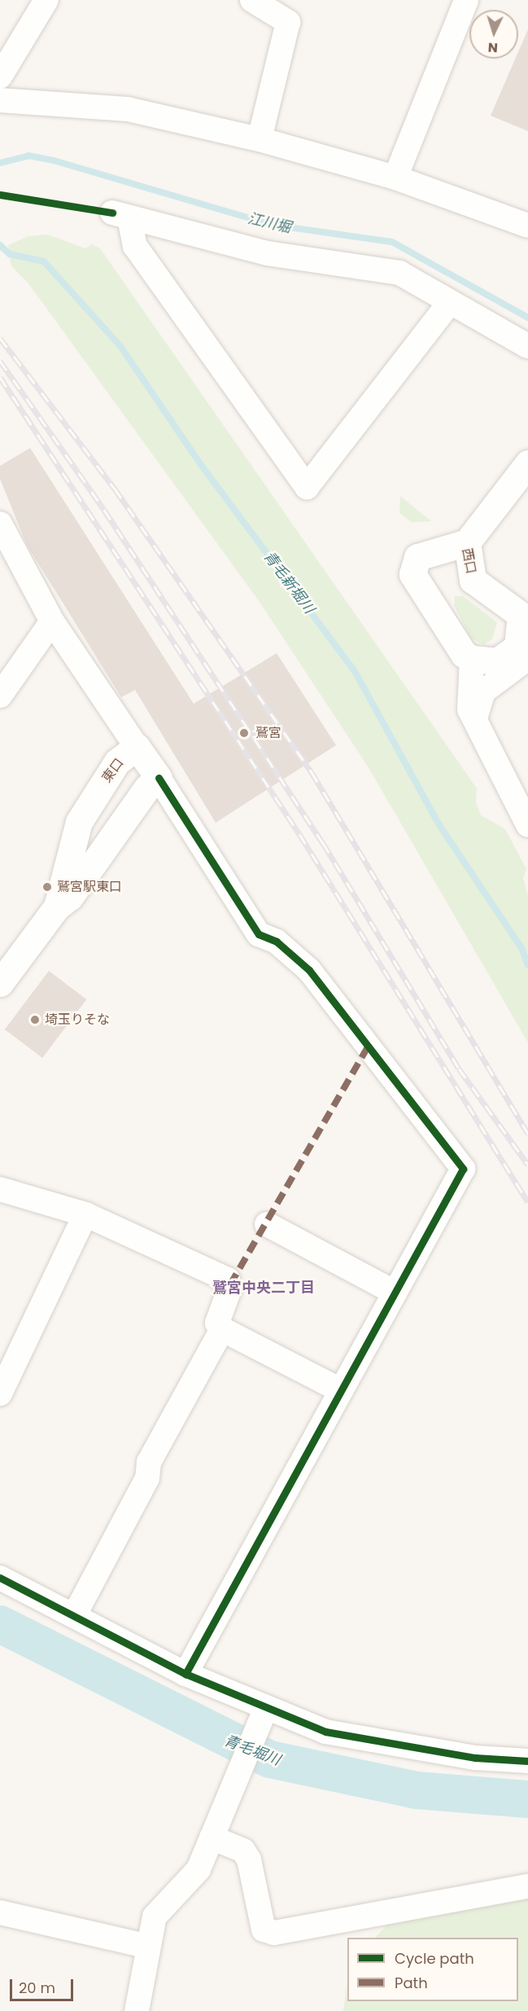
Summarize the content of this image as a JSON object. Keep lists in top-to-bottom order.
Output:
{
  "streets": {
    "street": ["西口", "東口"]
  },
  "districts": ["鷲宮中央二丁目"],
  "water": ["江川堀", "青毛新堀川", "青毛堀川"],
  "places": ["鷲宮", "鷲宮駅東口", "埼玉りそな"],
  "legend": ["Cycle path", "Path"],
  "scale_bar": "20 m",
  "north": "bottom"
}
